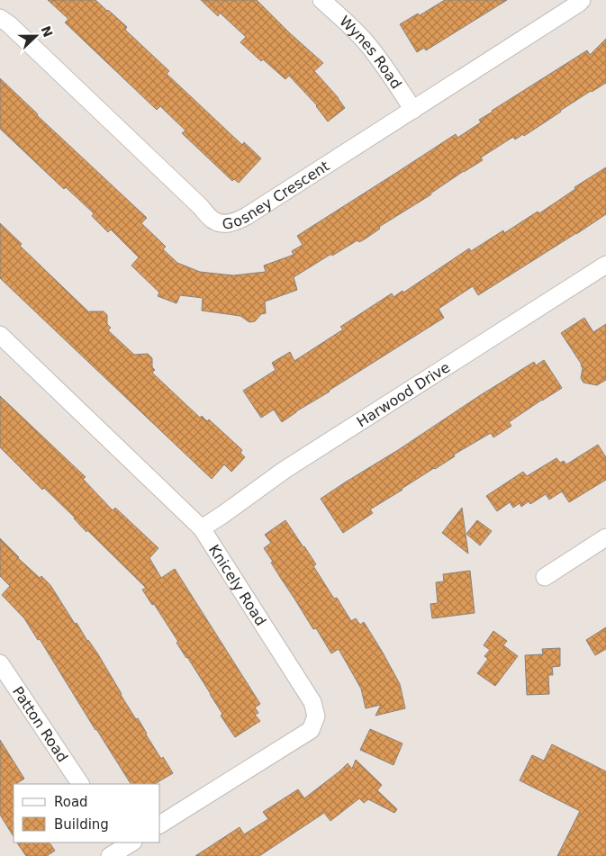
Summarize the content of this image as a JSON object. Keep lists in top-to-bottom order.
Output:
{
  "streets": {
    "street": [
      "Wynes Road",
      "Gosney Crescent",
      "Harwood Drive",
      "Knicely Road",
      "Patton Road"
    ]
  },
  "crossings": [
    ["Wynes Road", "Gosney Crescent"],
    ["Harwood Drive", "Knicely Road"]
  ],
  "legend": ["Road", "Building"],
  "north": "right"
}
